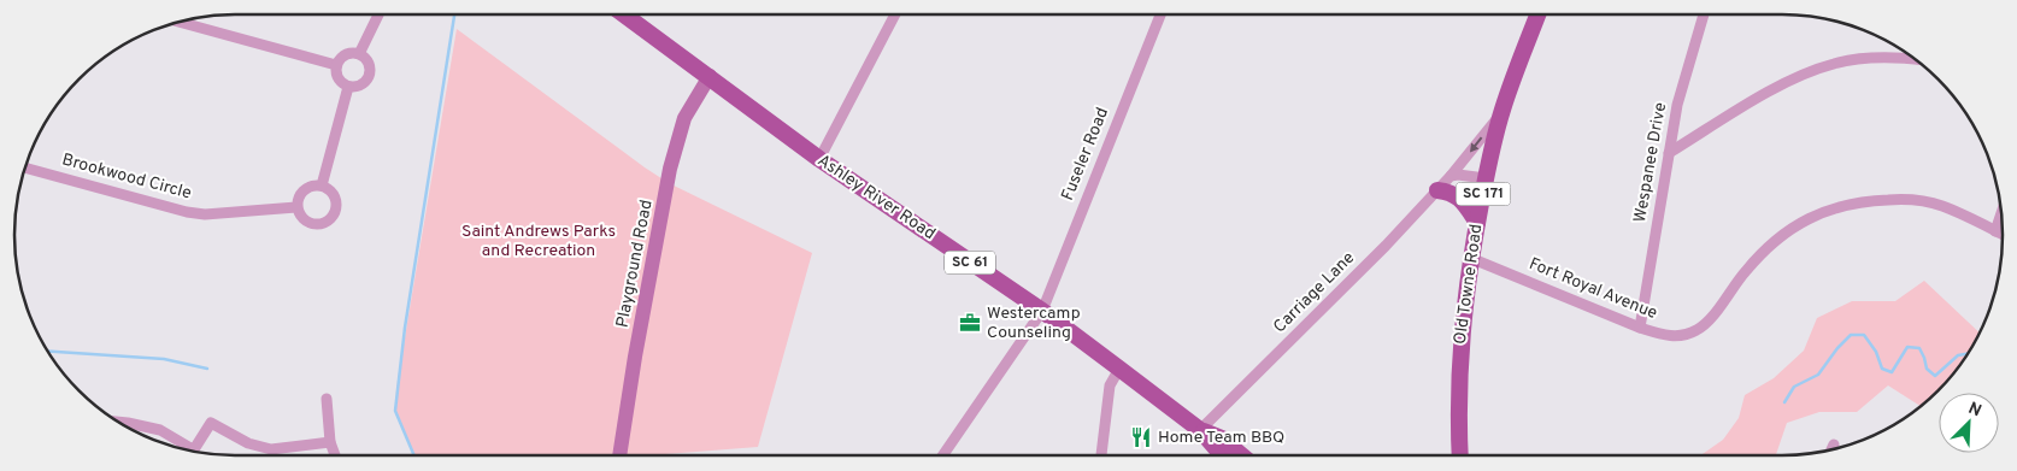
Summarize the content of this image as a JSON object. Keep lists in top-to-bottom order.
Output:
{
  "streets": {
    "main road": [
      "SC 171",
      "Ashley River Road",
      "SC 61",
      "Playground Road",
      "Old Towne Road"
    ],
    "street": [
      "Fuseler Road",
      "Wespanee Drive",
      "Brookwood Circle",
      "Fort Royal Avenue",
      "Carriage Lane"
    ]
  },
  "crossings": [
    ["Fuseler Road", "Ashley River Road"],
    ["Wespanee Drive", "Fort Royal Avenue"],
    ["Ashley River Road", "Playground Road"],
    ["Ashley River Road", "Carriage Lane"],
    ["Old Towne Road", "Fort Royal Avenue"],
    ["Old Towne Road", "Carriage Lane"]
  ],
  "parks": ["Saint Andrews Parks and Recreation"],
  "places": {
    "office": ["Westercamp Counseling"],
    "restaurant": ["Home Team BBQ"]
  },
  "north": "top right"
}
